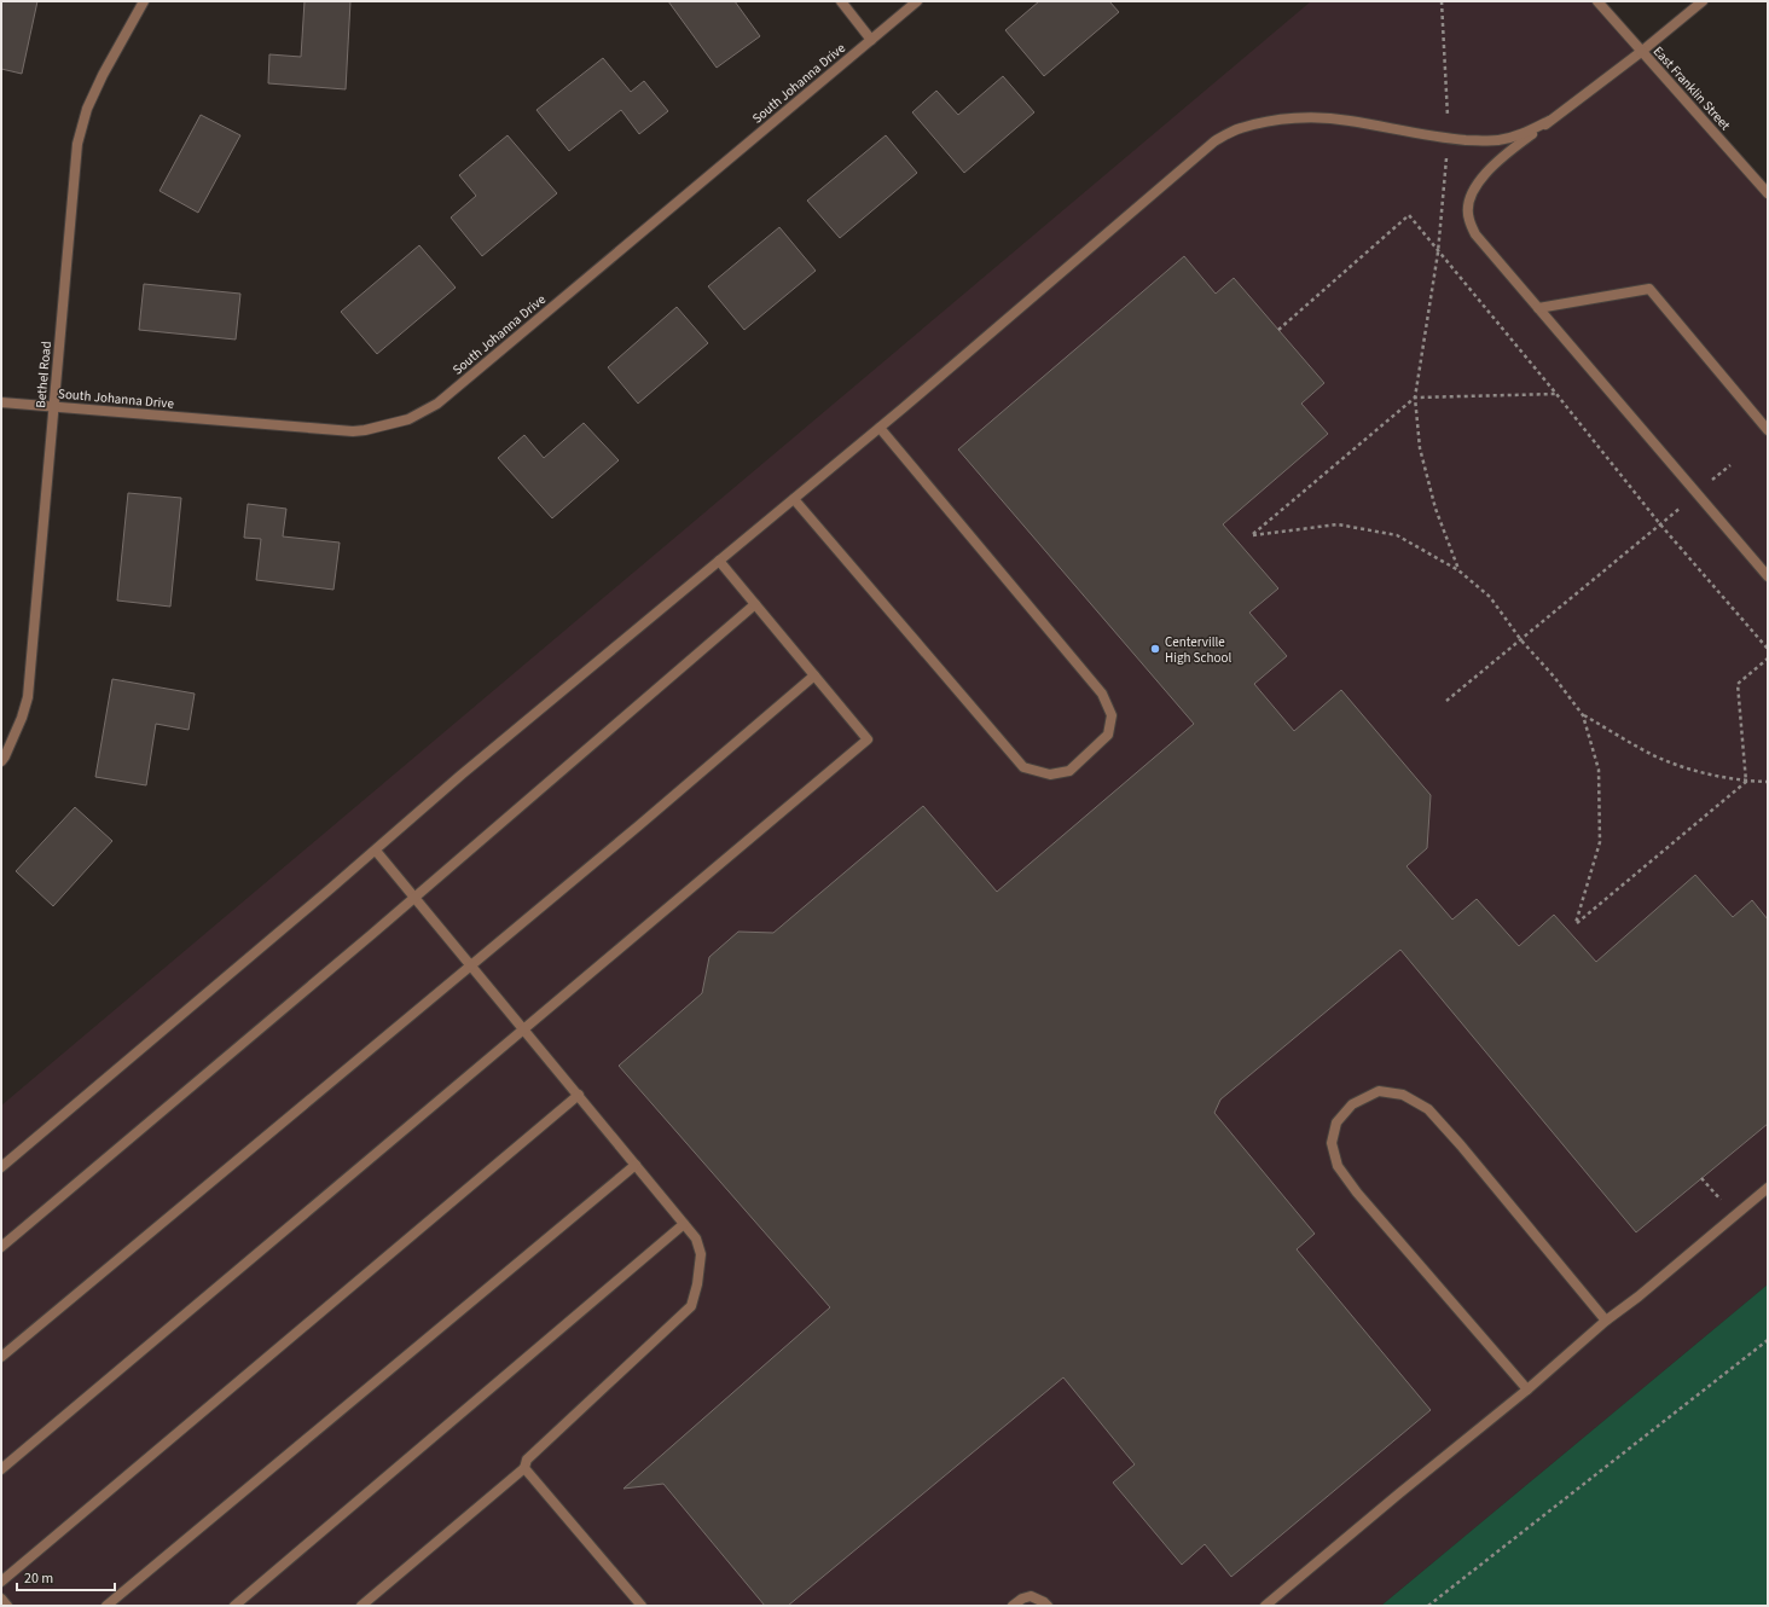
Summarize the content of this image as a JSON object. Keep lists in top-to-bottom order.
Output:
{
  "streets": {
    "street": ["South Johanna Drive", "East Franklin Street", "Bethel Road"]
  },
  "crossings": [
    ["South Johanna Drive", "Bethel Road"]
  ],
  "places": ["Centerville High School"],
  "scale_bar": "20 m"
}
